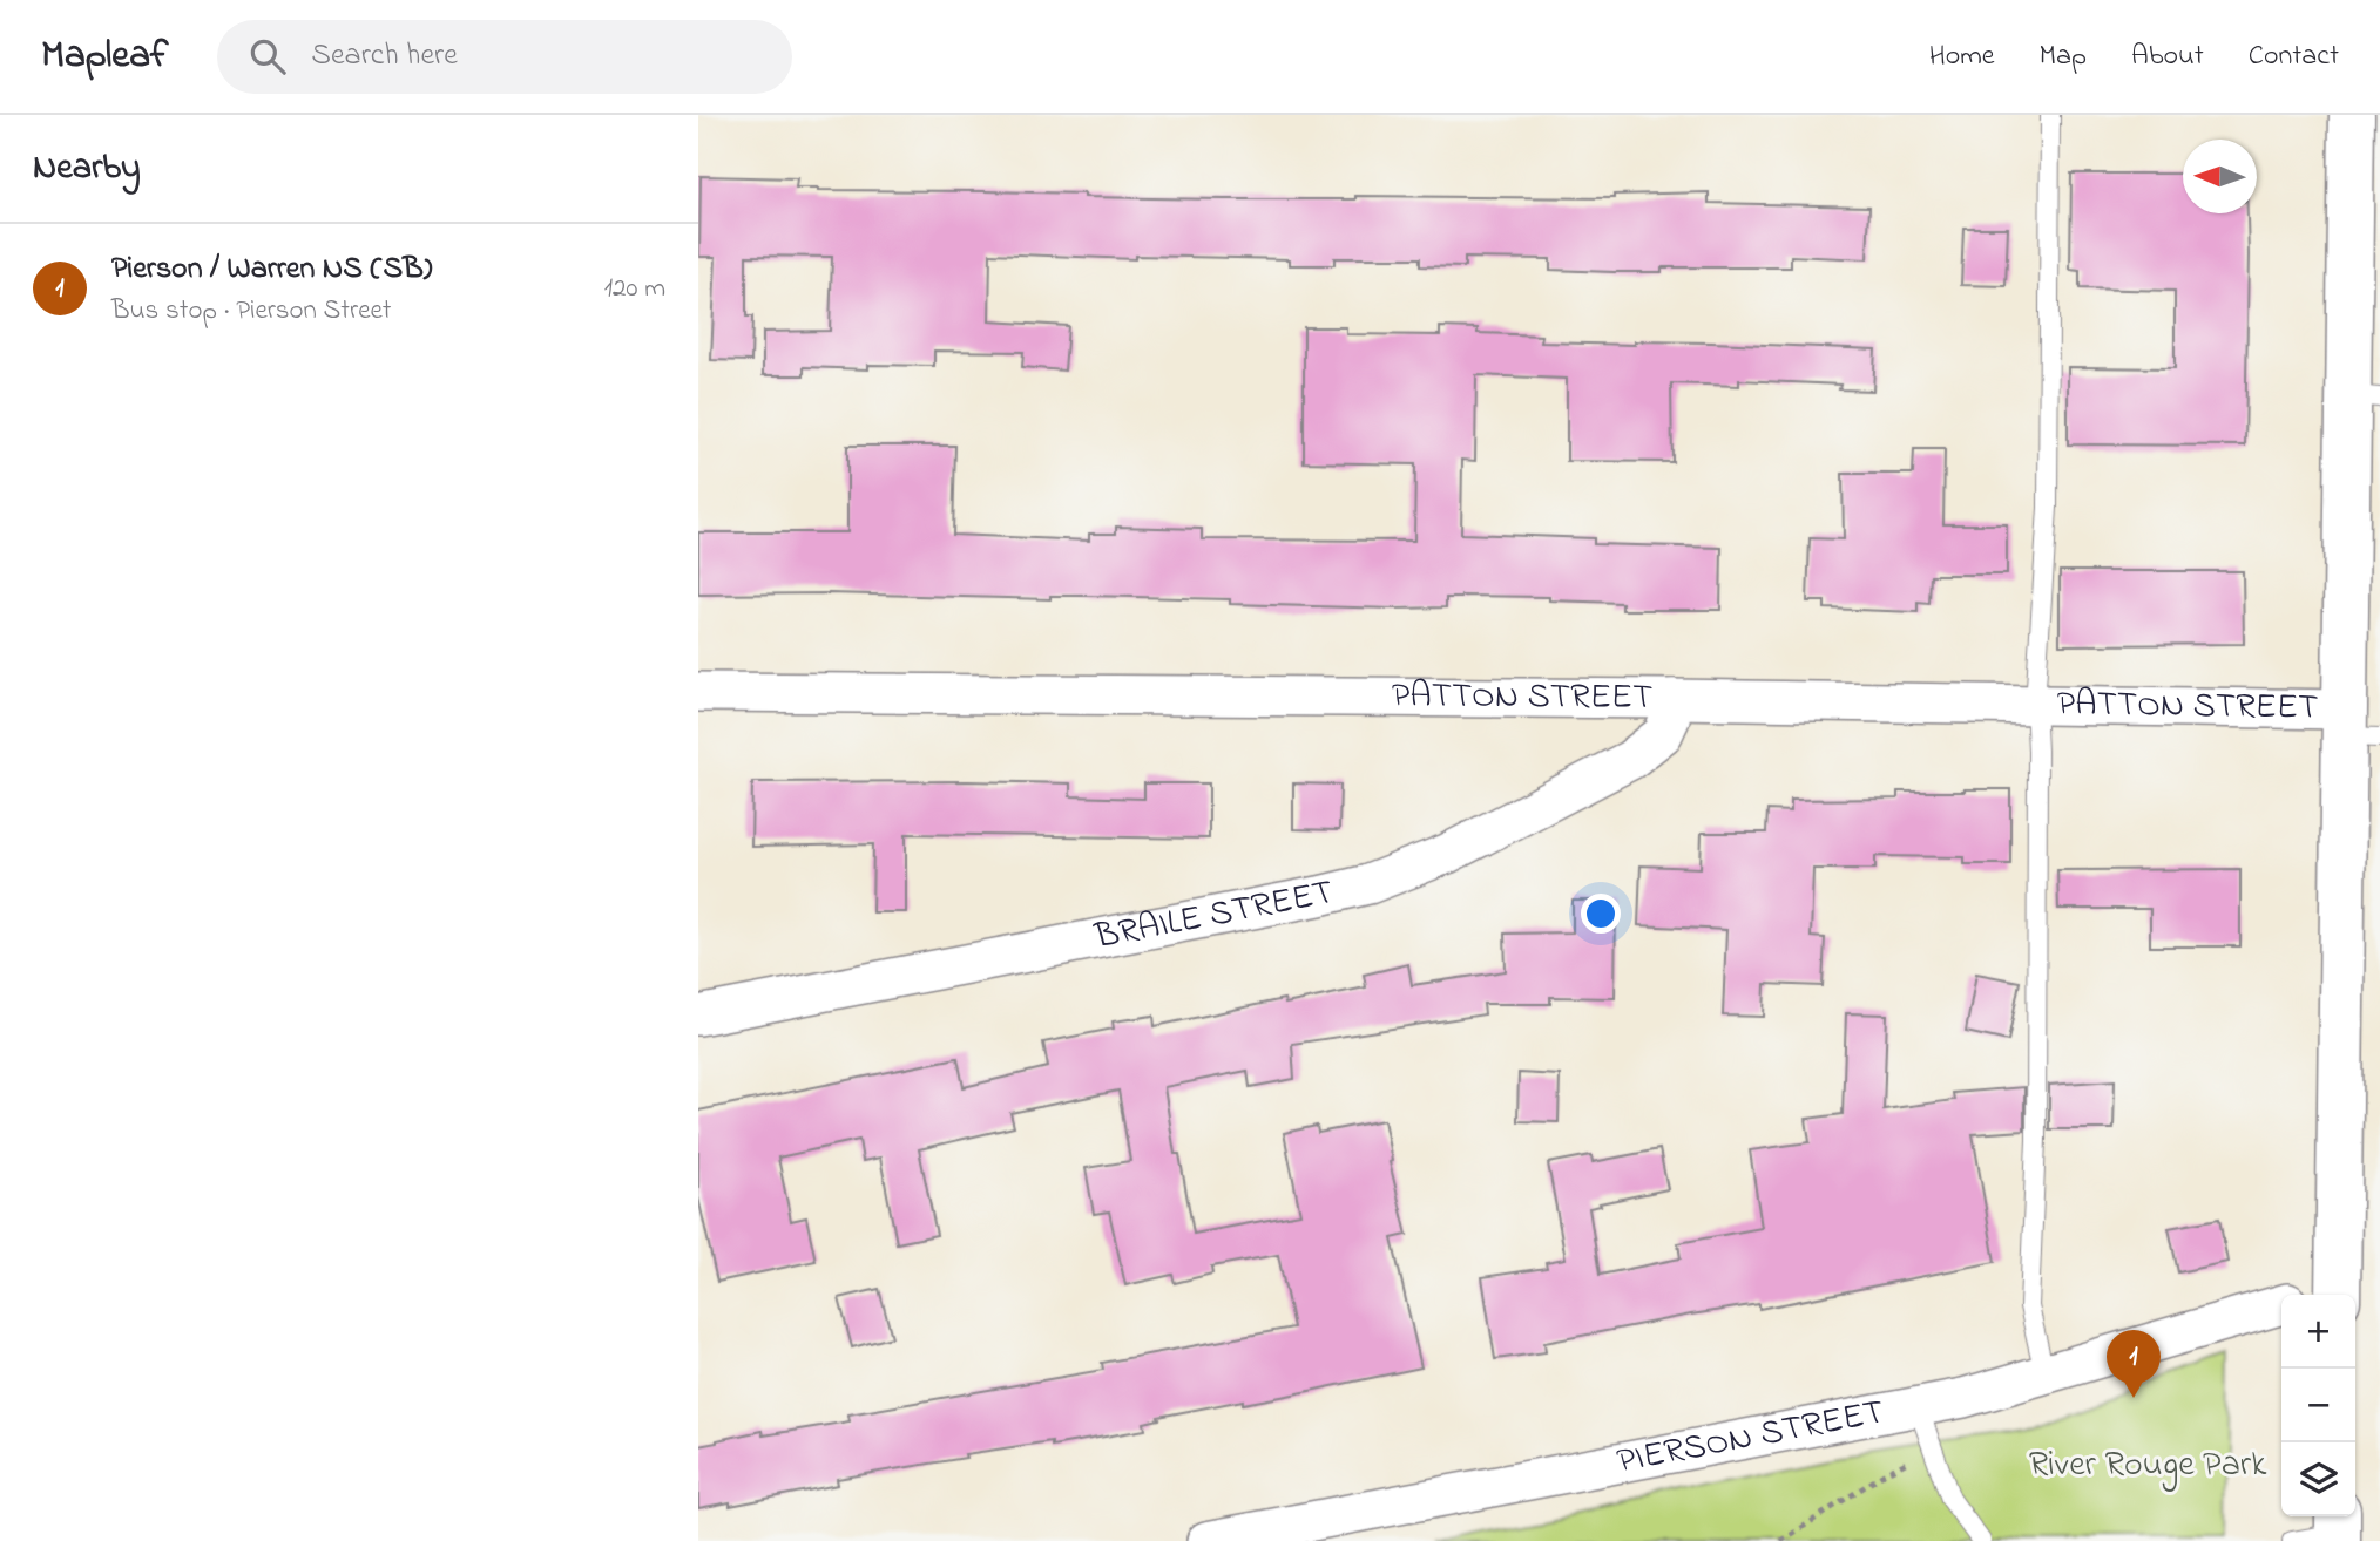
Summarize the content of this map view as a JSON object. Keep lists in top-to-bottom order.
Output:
{
  "streets": {
    "street": ["PATTON STREET", "BRAILE STREET", "PIERSON STREET"]
  },
  "crossings": [
    ["PATTON STREET", "BRAILE STREET"]
  ],
  "parks": ["River Rouge Park"],
  "north": "left",
  "page": {
    "header": "Mapleaf",
    "search": "Search here",
    "nav": [
      "Home",
      "Map",
      "About",
      "Contact"
    ],
    "heading": "Nearby",
    "list": [
      {
        "mark": "1",
        "name": "Pierson / Warren NS (SB)",
        "note": "Bus stop · Pierson Street",
        "value": "120 m"
      }
    ],
    "map_buttons": ["+", "−"],
    "pins": "1"
  }
}
